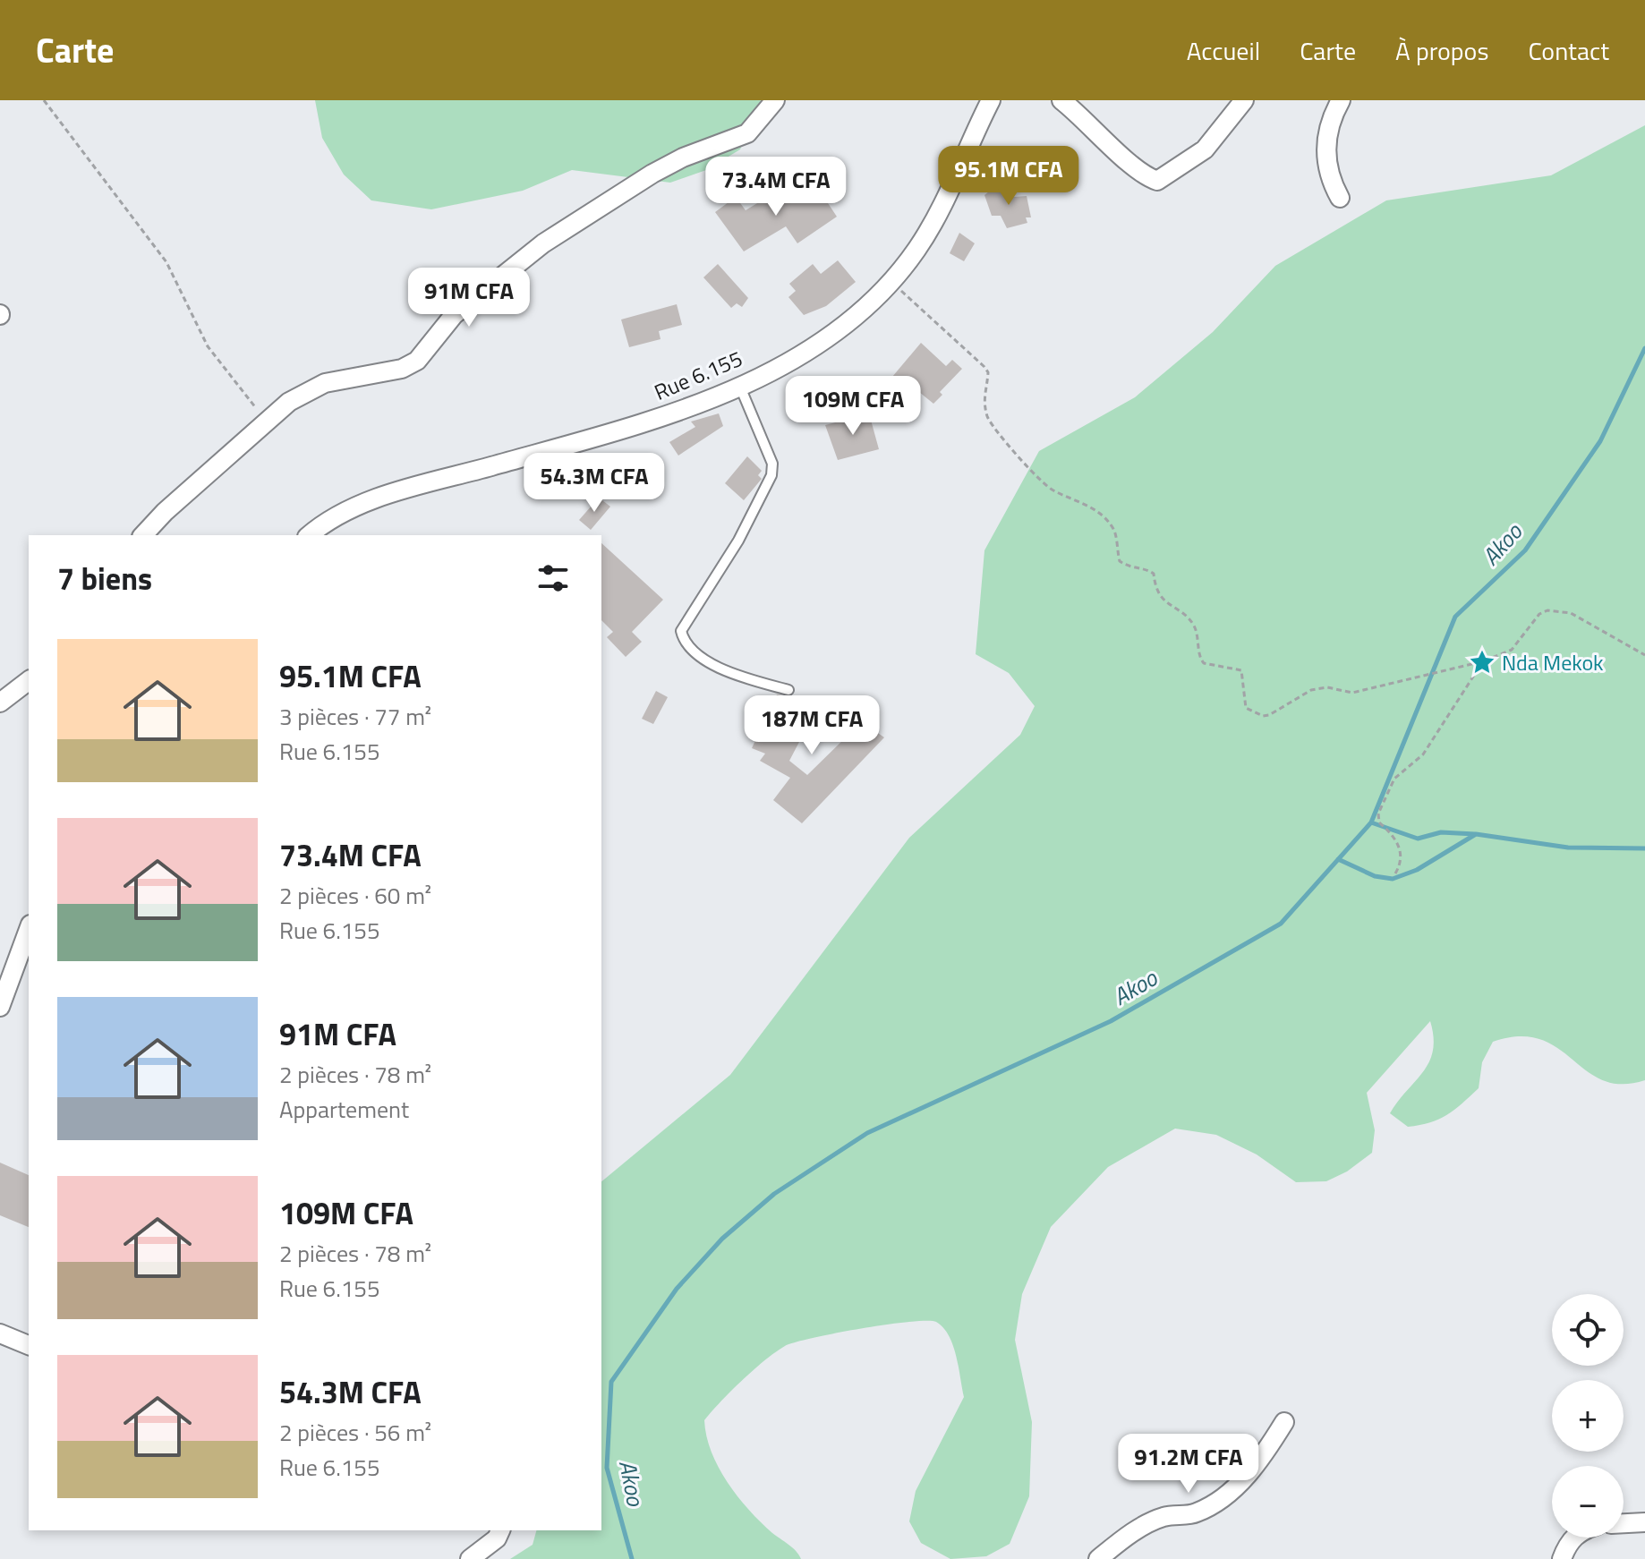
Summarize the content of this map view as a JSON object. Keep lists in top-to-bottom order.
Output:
{
  "streets": {
    "street": ["Rue 6.155"]
  },
  "water": ["Akoo"],
  "places": {
    "place": ["Nda Mekok"]
  },
  "page": {
    "header": "Carte",
    "nav": [
      "Accueil",
      "Carte",
      "À propos",
      "Contact"
    ],
    "price": [
      "95.1M CFA",
      "73.4M CFA",
      "91M CFA",
      "109M CFA",
      "54.3M CFA",
      "187M CFA",
      "91.2M CFA"
    ],
    "heading": "7 biens",
    "list": [
      {
        "name": "95.1M CFA",
        "note": "3 pièces · 77 m² · Rue 6.155"
      },
      {
        "name": "73.4M CFA",
        "note": "2 pièces · 60 m² · Rue 6.155"
      },
      {
        "name": "91M CFA",
        "note": "2 pièces · 78 m² · Appartement"
      },
      {
        "name": "109M CFA",
        "note": "2 pièces · 78 m² · Rue 6.155"
      },
      {
        "name": "54.3M CFA",
        "note": "2 pièces · 56 m² · Rue 6.155"
      }
    ],
    "map_buttons": ["+", "−"]
  }
}
